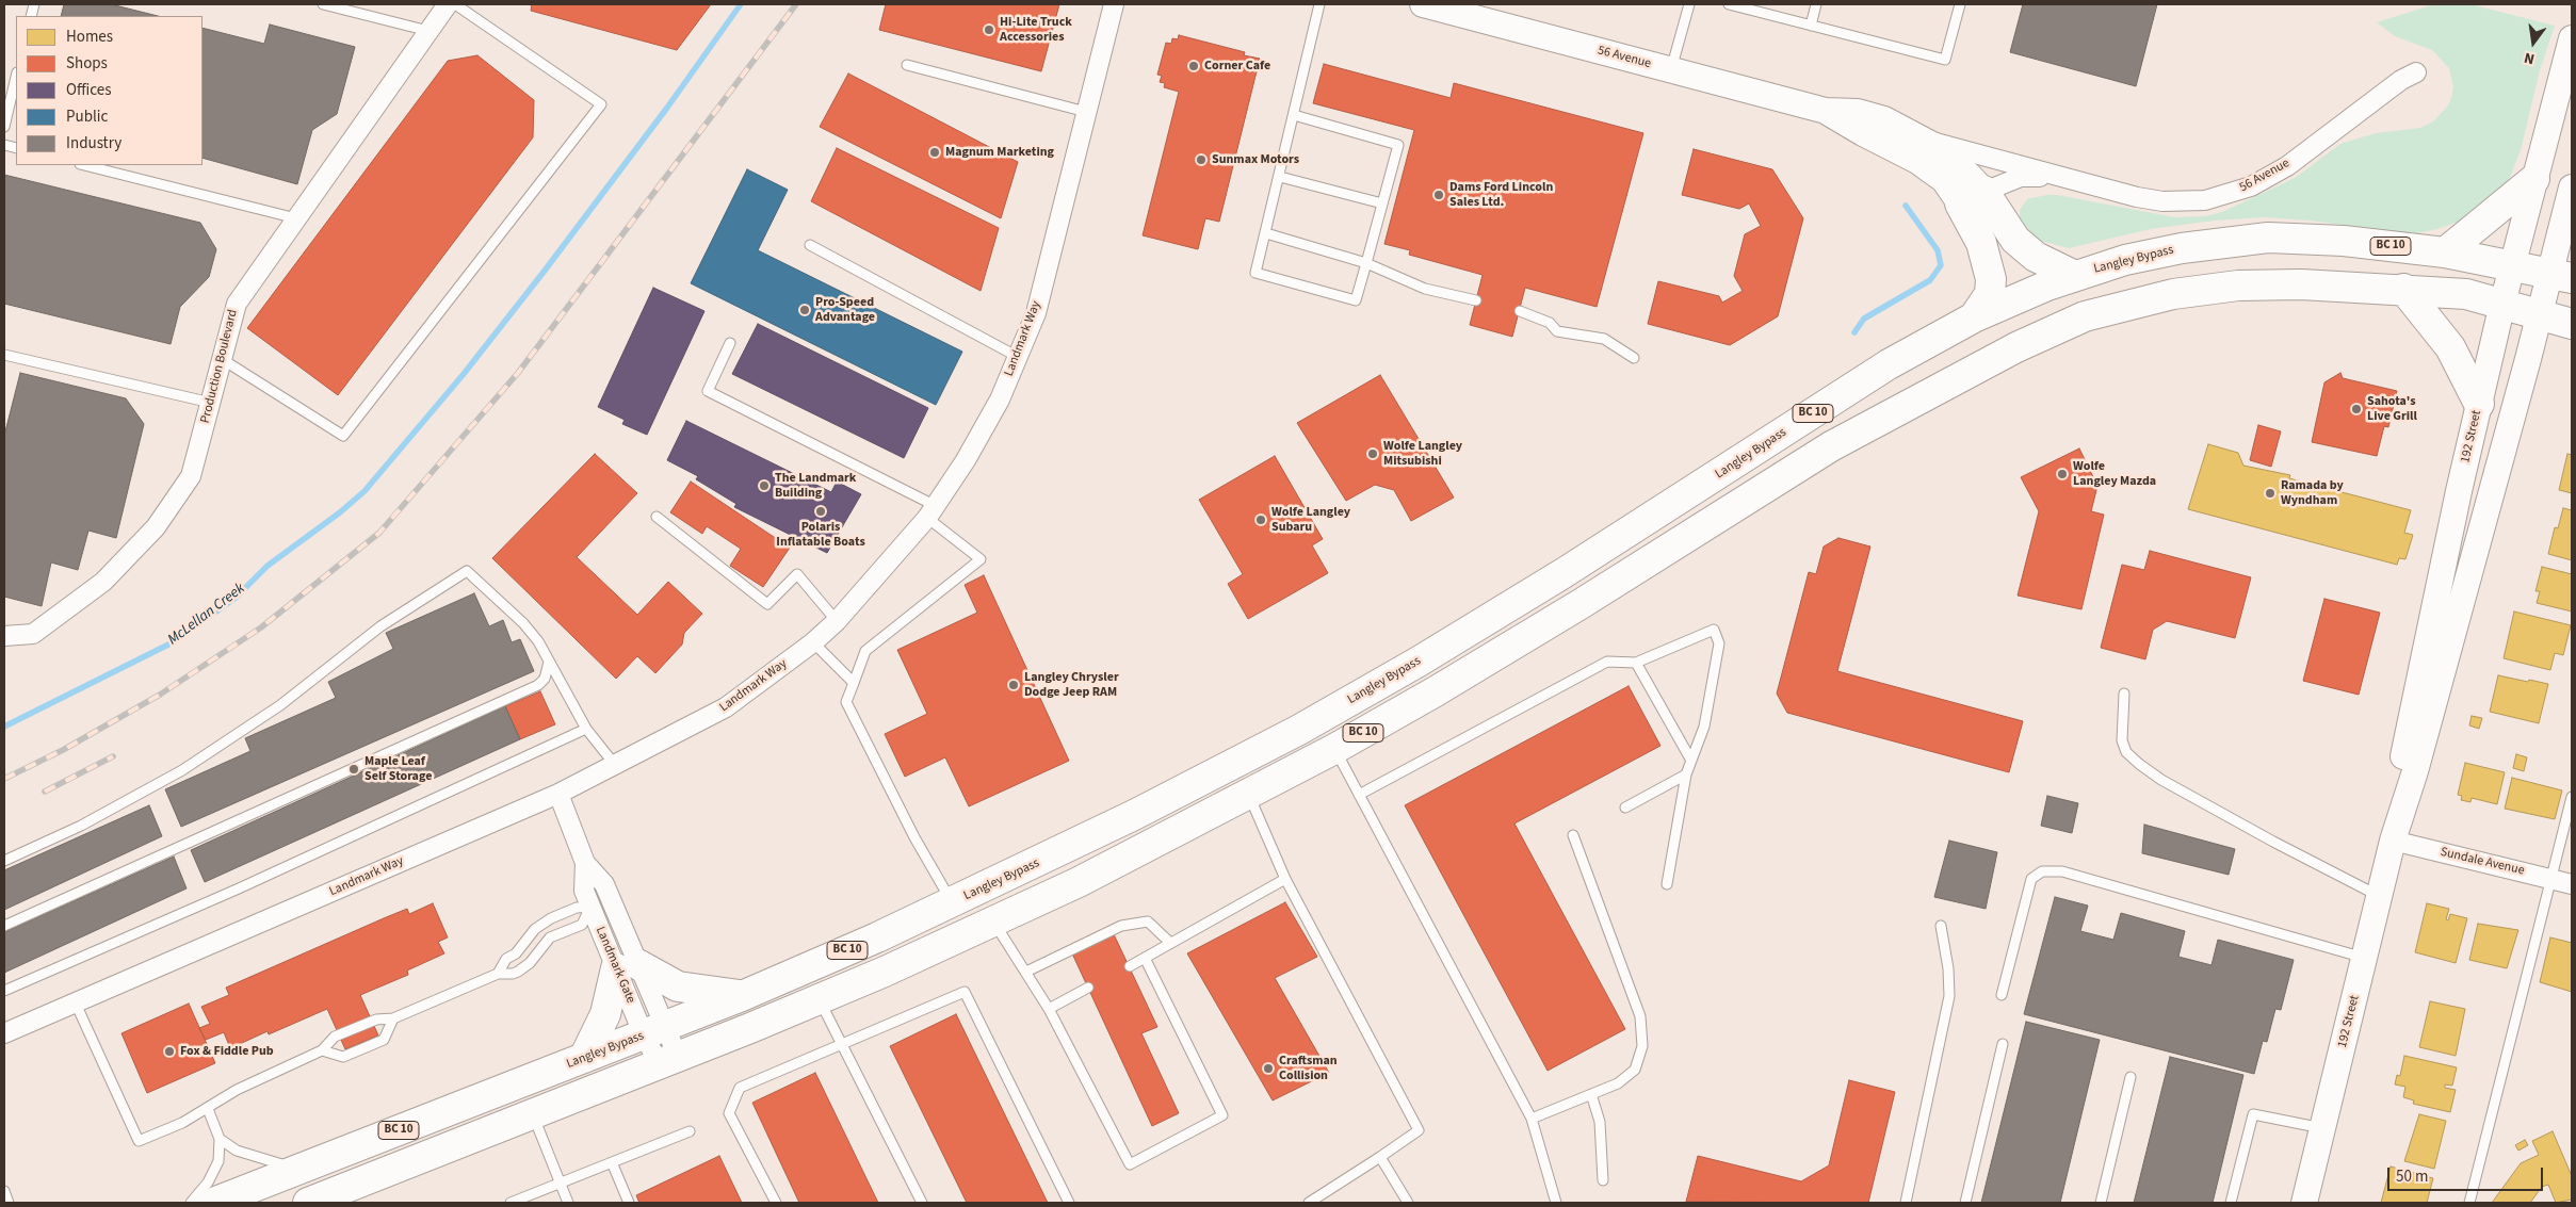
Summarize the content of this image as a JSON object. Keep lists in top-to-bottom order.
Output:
{
  "streets": {
    "highway": ["BC 10", "Langley Bypass"],
    "main road": ["56 Avenue", "192 Street"],
    "street": [
      "Landmark Way",
      "Production Boulevard",
      "Sundale Avenue",
      "Landmark Gate"
    ]
  },
  "crossings": [
    ["BC 10", "192 Street"],
    ["BC 10", "Landmark Gate"],
    ["Langley Bypass", "192 Street"],
    ["Langley Bypass", "Landmark Gate"],
    ["Landmark Way", "Landmark Gate"],
    ["192 Street", "Sundale Avenue"]
  ],
  "water": ["McLellan Creek"],
  "places": [
    "Hi-Lite Truck Accessories",
    "Corner Cafe",
    "Magnum Marketing",
    "Sunmax Motors",
    "Dams Ford Lincoln Sales Ltd.",
    "Pro-Speed Advantage",
    "Sahota's Live Grill",
    "Wolfe Langley Mitsubishi",
    "Wolfe Langley Mazda",
    "The Landmark Building",
    "Ramada by Wyndham",
    "Polaris Inflatable Boats",
    "Wolfe Langley Subaru",
    "Langley Chrysler Dodge Jeep RAM",
    "Maple Leaf Self Storage",
    "Fox & Fiddle Pub",
    "Craftsman Collision"
  ],
  "legend": [
    "Homes",
    "Shops",
    "Offices",
    "Public",
    "Industry"
  ],
  "scale_bar": "50 m",
  "north": "bottom"
}
